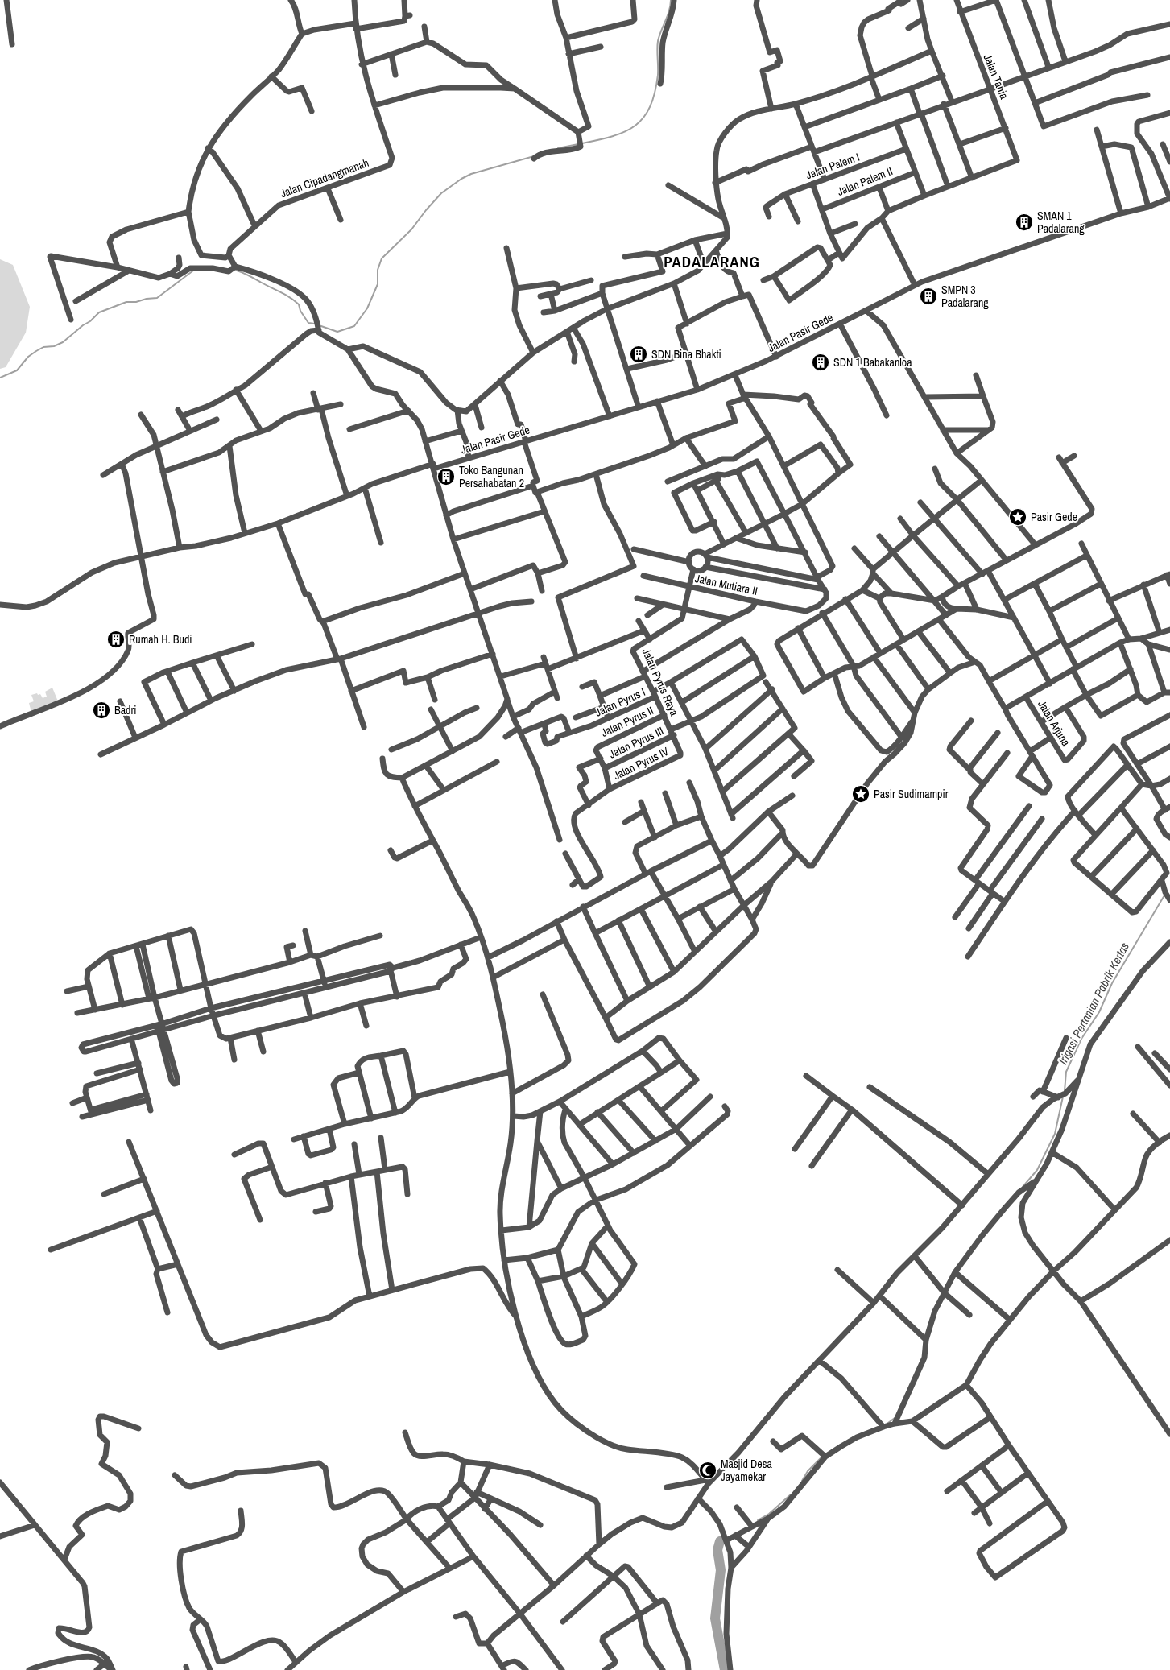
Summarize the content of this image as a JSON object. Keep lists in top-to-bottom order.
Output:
{
  "streets": {
    "street": [
      "Jalan Tania",
      "Jalan Palem I",
      "Jalan Cipadangmanah",
      "Jalan Palem II",
      "Jalan Pasir Gede",
      "Jalan Mutiara II",
      "Jalan Pyrus Raya",
      "Jalan Pyrus I",
      "Jalan Pyrus II",
      "Jalan Arjuna",
      "Jalan Pyrus III",
      "Jalan Pyrus IV"
    ]
  },
  "crossings": [
    ["Jalan Pyrus Raya", "Jalan Pyrus I"],
    ["Jalan Pyrus Raya", "Jalan Pyrus II"],
    ["Jalan Pyrus Raya", "Jalan Pyrus III"],
    ["Jalan Pyrus Raya", "Jalan Pyrus IV"],
    ["Jalan Pyrus I", "Jalan Pyrus III"],
    ["Jalan Pyrus III", "Jalan Pyrus IV"]
  ],
  "districts": ["PADALARANG"],
  "water": ["Irigasi Pertanian Pabrik Kertas"],
  "places": {
    "building": [
      "SMAN 1 Padalarang",
      "SMPN 3 Padalarang",
      "SDN Bina Bhakti",
      "SDN 1 Babakanloa",
      "Toko Bangunan Persahabatan 2",
      "Rumah H. Budi",
      "Badri"
    ],
    "place": ["Pasir Gede", "Pasir Sudimampir"],
    "mosque": ["Masjid Desa Jayamekar"]
  }
}
